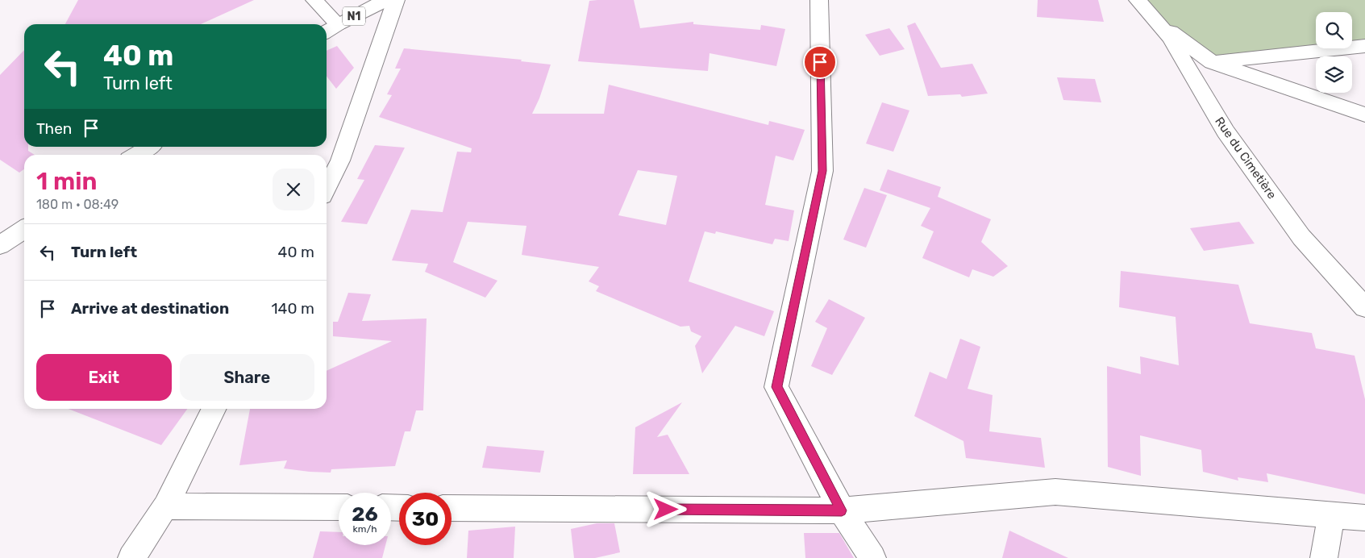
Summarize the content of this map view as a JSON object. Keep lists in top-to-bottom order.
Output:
{
  "streets": {
    "main road": ["N1", "Rue du Cimetière"]
  },
  "page": {
    "turn": ["40 m", "Turn left"],
    "then": "Then",
    "heading": ["1 min", "180 m · 08:49"],
    "list": [
      {
        "name": "Turn left",
        "value": "40 m"
      },
      {
        "name": "Arrive at destination",
        "value": "140 m"
      }
    ],
    "buttons": ["Exit", "Share"],
    "speed": "26 km/h",
    "limit": "30"
  }
}
